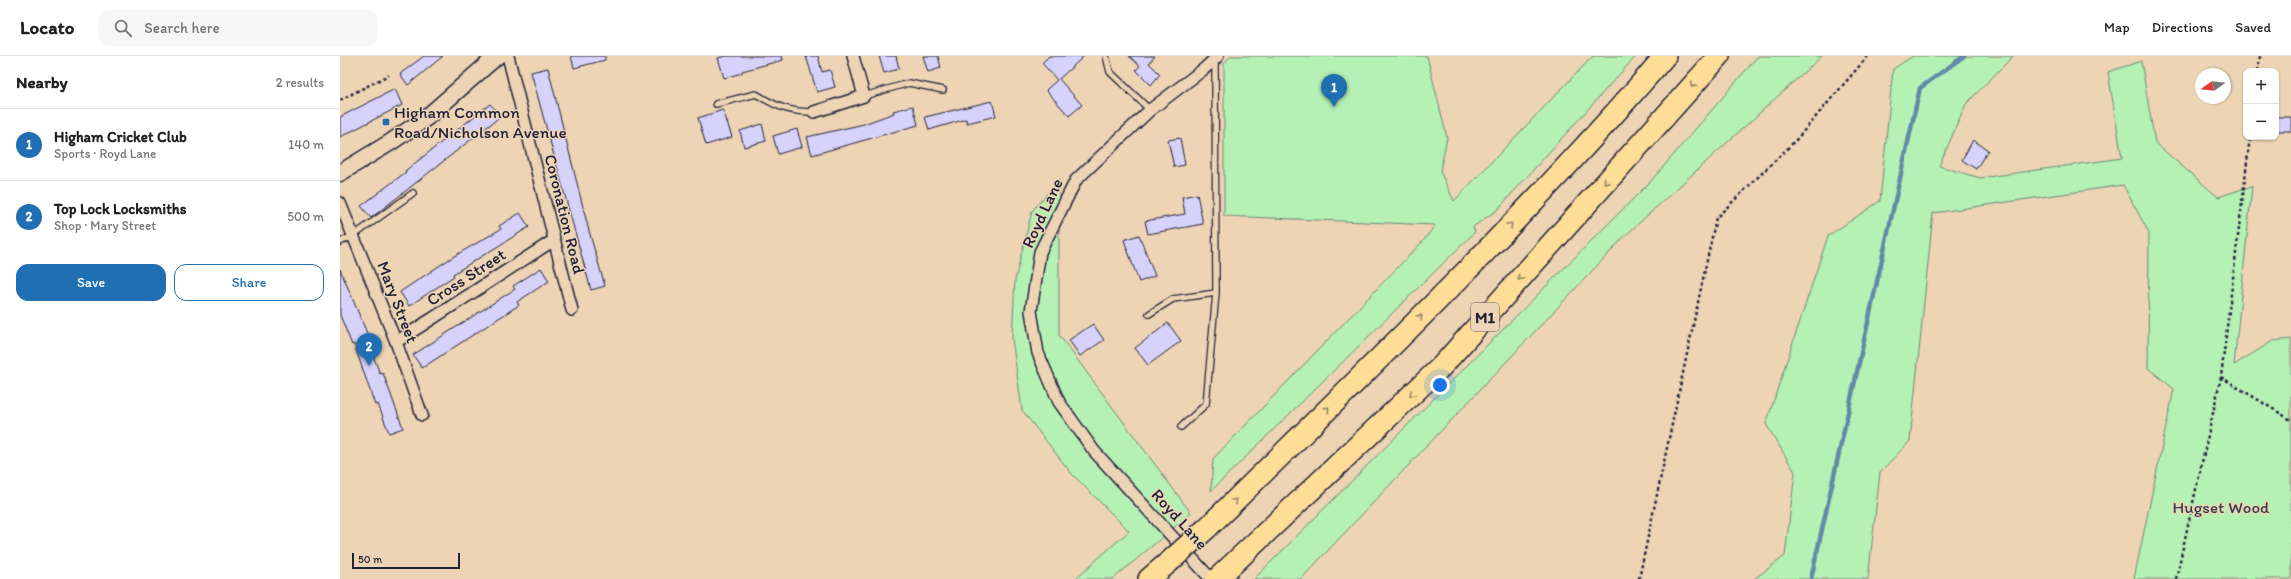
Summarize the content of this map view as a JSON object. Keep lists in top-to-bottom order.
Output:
{
  "streets": {
    "highway": ["M1"],
    "street": [
      "Royd Lane",
      "Coronation Road",
      "Cross Street",
      "Mary Street"
    ]
  },
  "crossings": [
    ["Coronation Road", "Cross Street"],
    ["Cross Street", "Mary Street"]
  ],
  "parks": ["Hugset Wood"],
  "places": {
    "transit": ["Higham Common Road/Nicholson Avenue"]
  },
  "scale_bar": "50 m",
  "north": "left",
  "page": {
    "header": "Locato",
    "search": "Search here",
    "nav": ["Map", "Directions", "Saved"],
    "heading": ["Nearby", "2 results"],
    "map_buttons": ["+", "−"],
    "pins": ["1", "2"],
    "list": [
      {
        "mark": "1",
        "name": "Higham Cricket Club",
        "note": "Sports · Royd Lane",
        "value": "140 m"
      },
      {
        "mark": "2",
        "name": "Top Lock Locksmiths",
        "note": "Shop · Mary Street",
        "value": "500 m"
      }
    ],
    "buttons": ["Save", "Share"],
    "scale": "50 m"
  }
}
